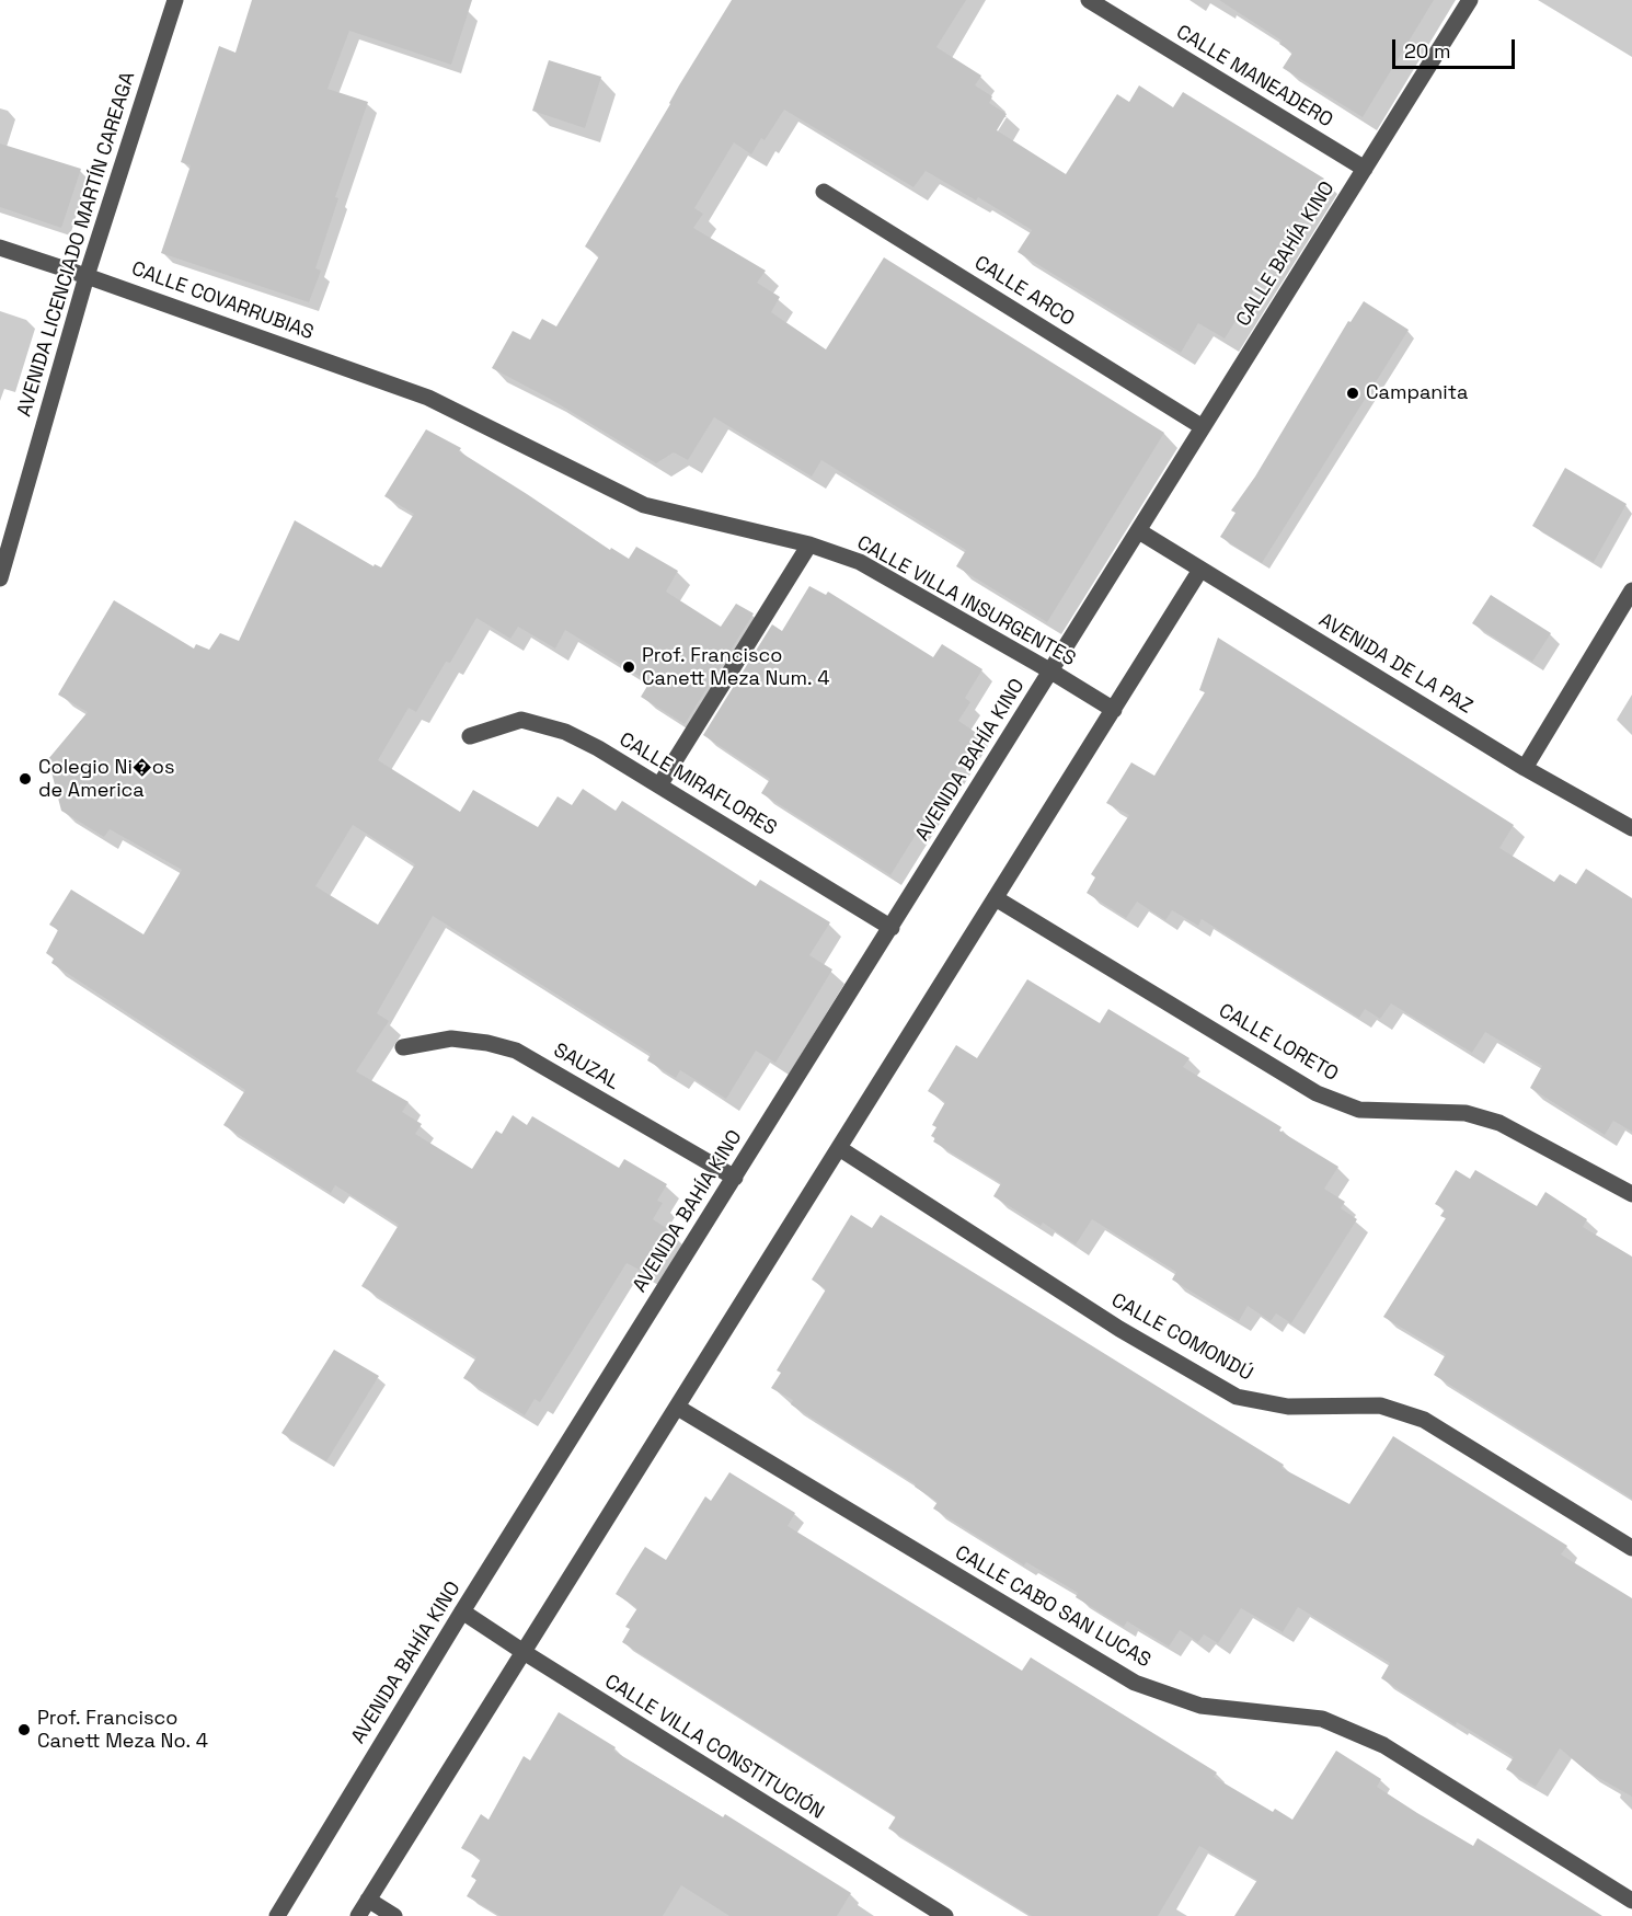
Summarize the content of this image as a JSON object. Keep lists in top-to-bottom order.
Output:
{
  "streets": {
    "street": [
      "CALLE MANEADERO",
      "AVENIDA LICENCIADO MARTÍN CAREAGA",
      "CALLE BAHÍA KINO",
      "CALLE ARCO",
      "CALLE COVARRUBIAS",
      "CALLE VILLA INSURGENTES",
      "AVENIDA DE LA PAZ",
      "AVENIDA BAHÍA KINO",
      "CALLE MIRAFLORES",
      "CALLE LORETO",
      "SAUZAL",
      "CALLE COMONDÚ",
      "CALLE CABO SAN LUCAS",
      "CALLE VILLA CONSTITUCIÓN"
    ]
  },
  "crossings": [
    ["CALLE MANEADERO", "CALLE BAHÍA KINO"],
    ["AVENIDA LICENCIADO MARTÍN CAREAGA", "CALLE COVARRUBIAS"],
    ["CALLE BAHÍA KINO", "CALLE ARCO"],
    ["CALLE BAHÍA KINO", "AVENIDA DE LA PAZ"],
    ["CALLE BAHÍA KINO", "AVENIDA BAHÍA KINO"],
    ["CALLE COVARRUBIAS", "CALLE VILLA INSURGENTES"],
    ["CALLE VILLA INSURGENTES", "AVENIDA BAHÍA KINO"],
    ["AVENIDA DE LA PAZ", "AVENIDA BAHÍA KINO"],
    ["AVENIDA BAHÍA KINO", "CALLE MIRAFLORES"],
    ["AVENIDA BAHÍA KINO", "SAUZAL"],
    ["AVENIDA BAHÍA KINO", "CALLE VILLA CONSTITUCIÓN"]
  ],
  "places": [
    "Campanita",
    "Prof. Francisco Canett Meza Num. 4",
    "Colegio Ni�os de America",
    "Prof. Francisco Canett Meza No. 4"
  ],
  "scale_bar": "20 m"
}
